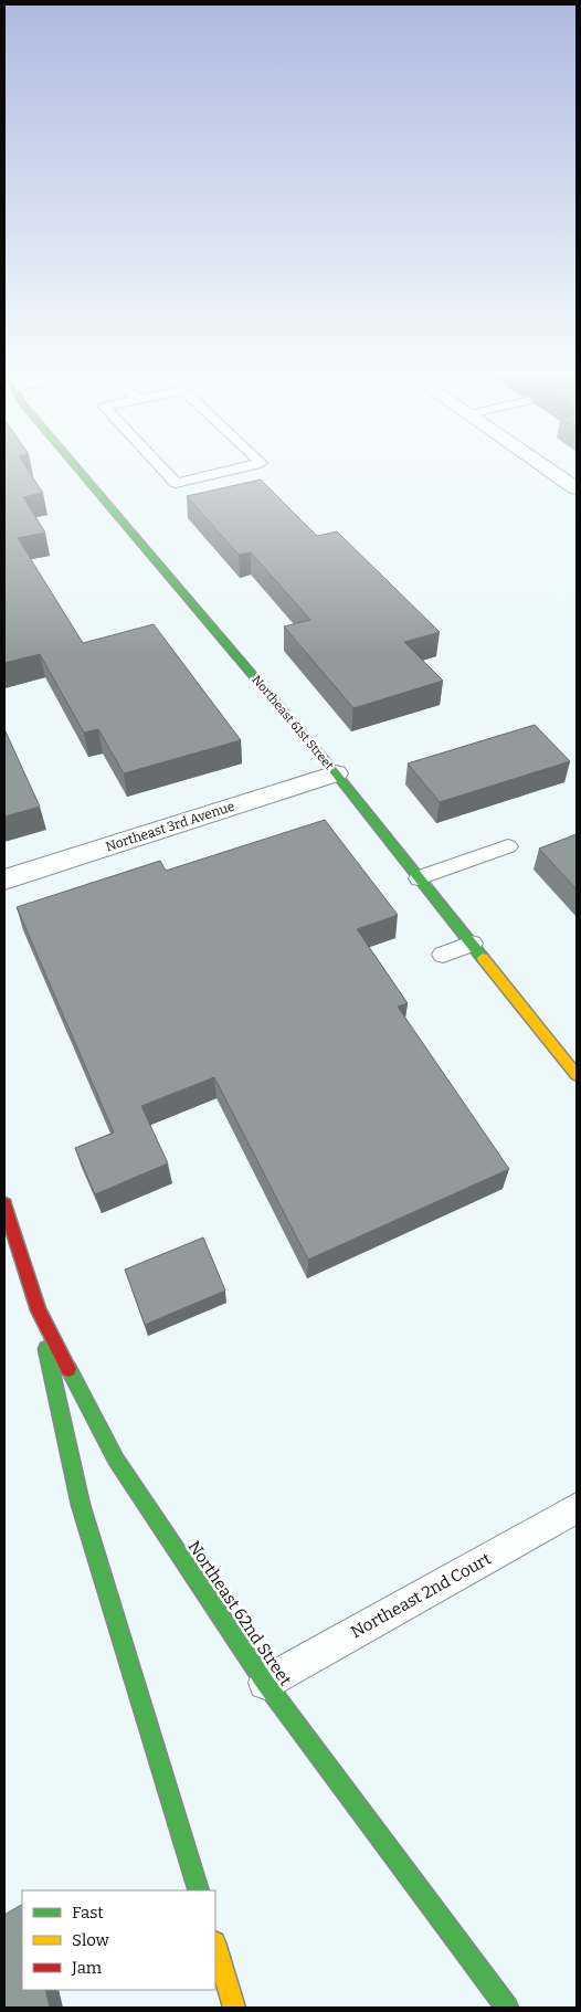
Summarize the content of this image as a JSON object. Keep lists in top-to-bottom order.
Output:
{
  "streets": {
    "main road": ["Northeast 61st Street", "Northeast 62nd Street"],
    "street": ["Northeast 3rd Avenue"],
    "lane": ["Northeast 2nd Court"]
  },
  "crossings": [
    ["Northeast 61st Street", "Northeast 3rd Avenue"],
    ["Northeast 2nd Court", "Northeast 62nd Street"]
  ],
  "legend": ["Fast", "Slow", "Jam"]
}
